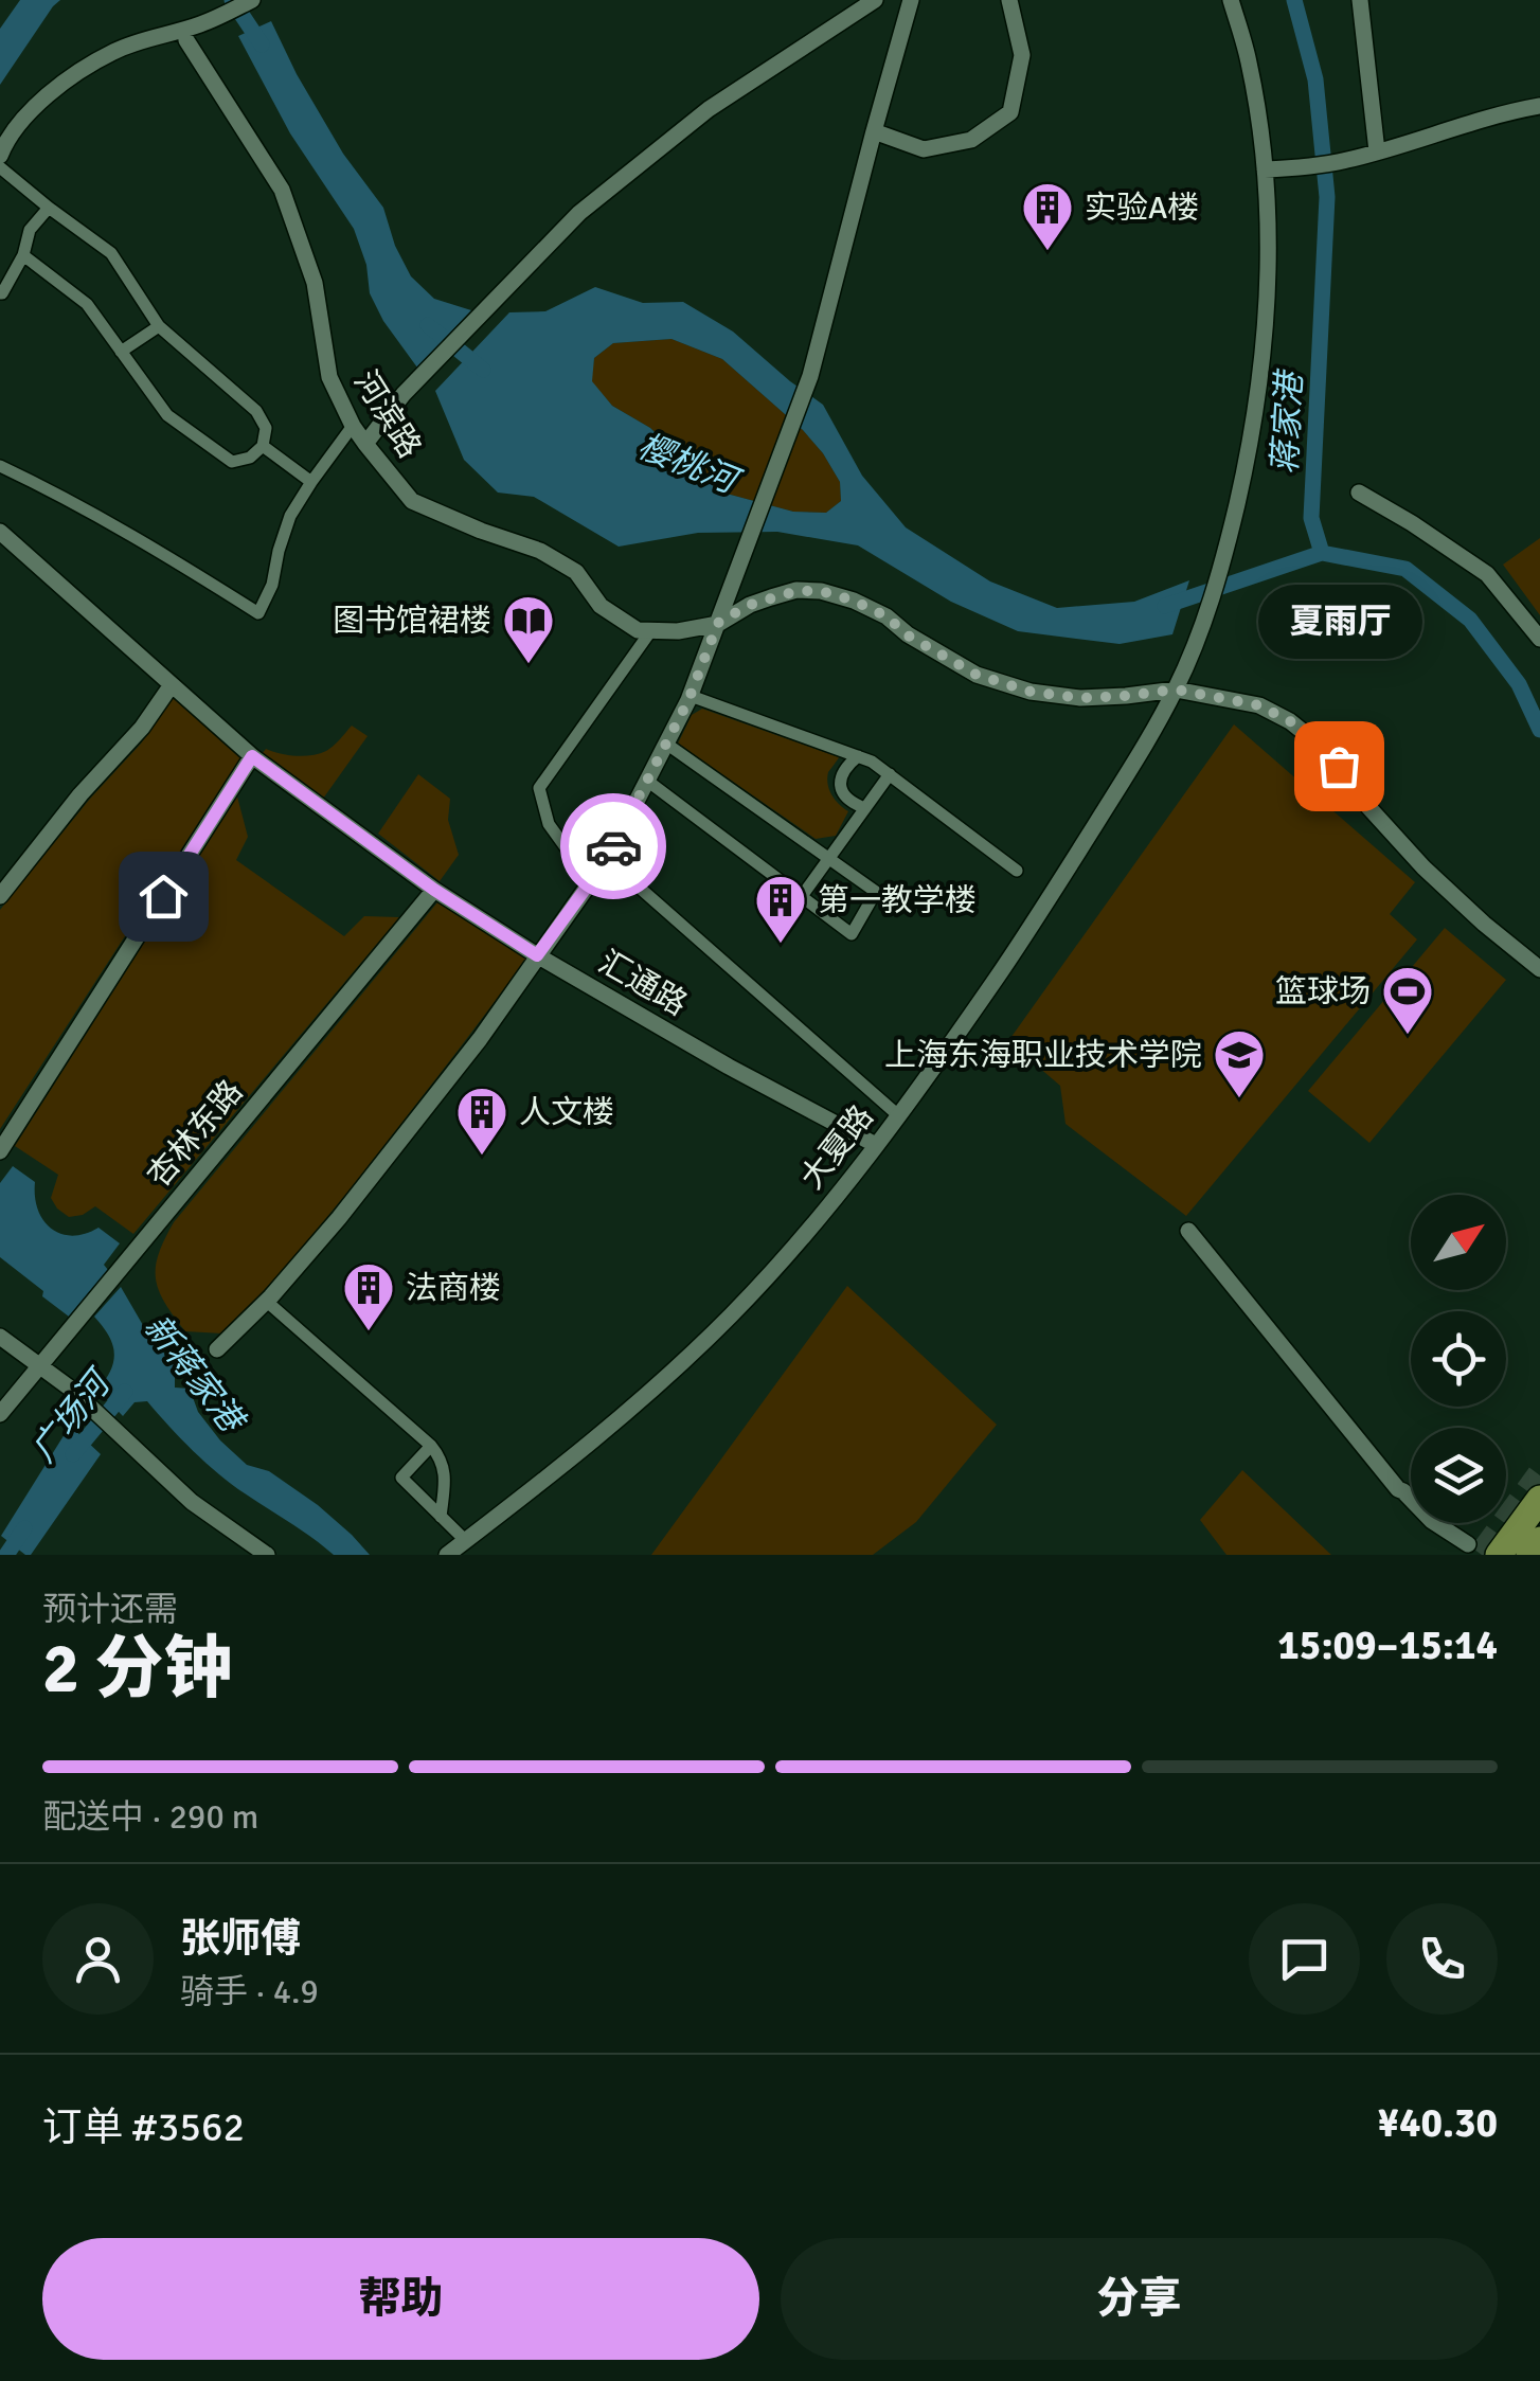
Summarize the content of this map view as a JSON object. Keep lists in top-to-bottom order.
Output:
{
  "streets": {
    "street": [
      "河滨路",
      "汇通路",
      "杏林东路",
      "大夏路"
    ]
  },
  "crossings": [
    ["河滨路", "大夏路"],
    ["汇通路", "杏林东路"],
    ["汇通路", "大夏路"]
  ],
  "water": [
    "蒋家港",
    "樱桃河",
    "新蒋家港",
    "广场河"
  ],
  "places": {
    "building": [
      "实验A楼",
      "第一教学楼",
      "人文楼",
      "法商楼"
    ],
    "library": ["图书馆裙楼"],
    "other": ["夏雨厅"],
    "sports": ["篮球场"],
    "school or university": ["上海东海职业技术学院"]
  },
  "north": "top right",
  "page": {
    "bubble": "夏雨厅",
    "heading": ["2 分钟", "预计还需", "15:09–15:14"],
    "panel": [
      "张师傅",
      "骑手 · 4.9",
      "订单 #3562",
      "¥40.30"
    ],
    "bar": "配送中 · 290 m",
    "buttons": ["帮助", "分享"]
  }
}
